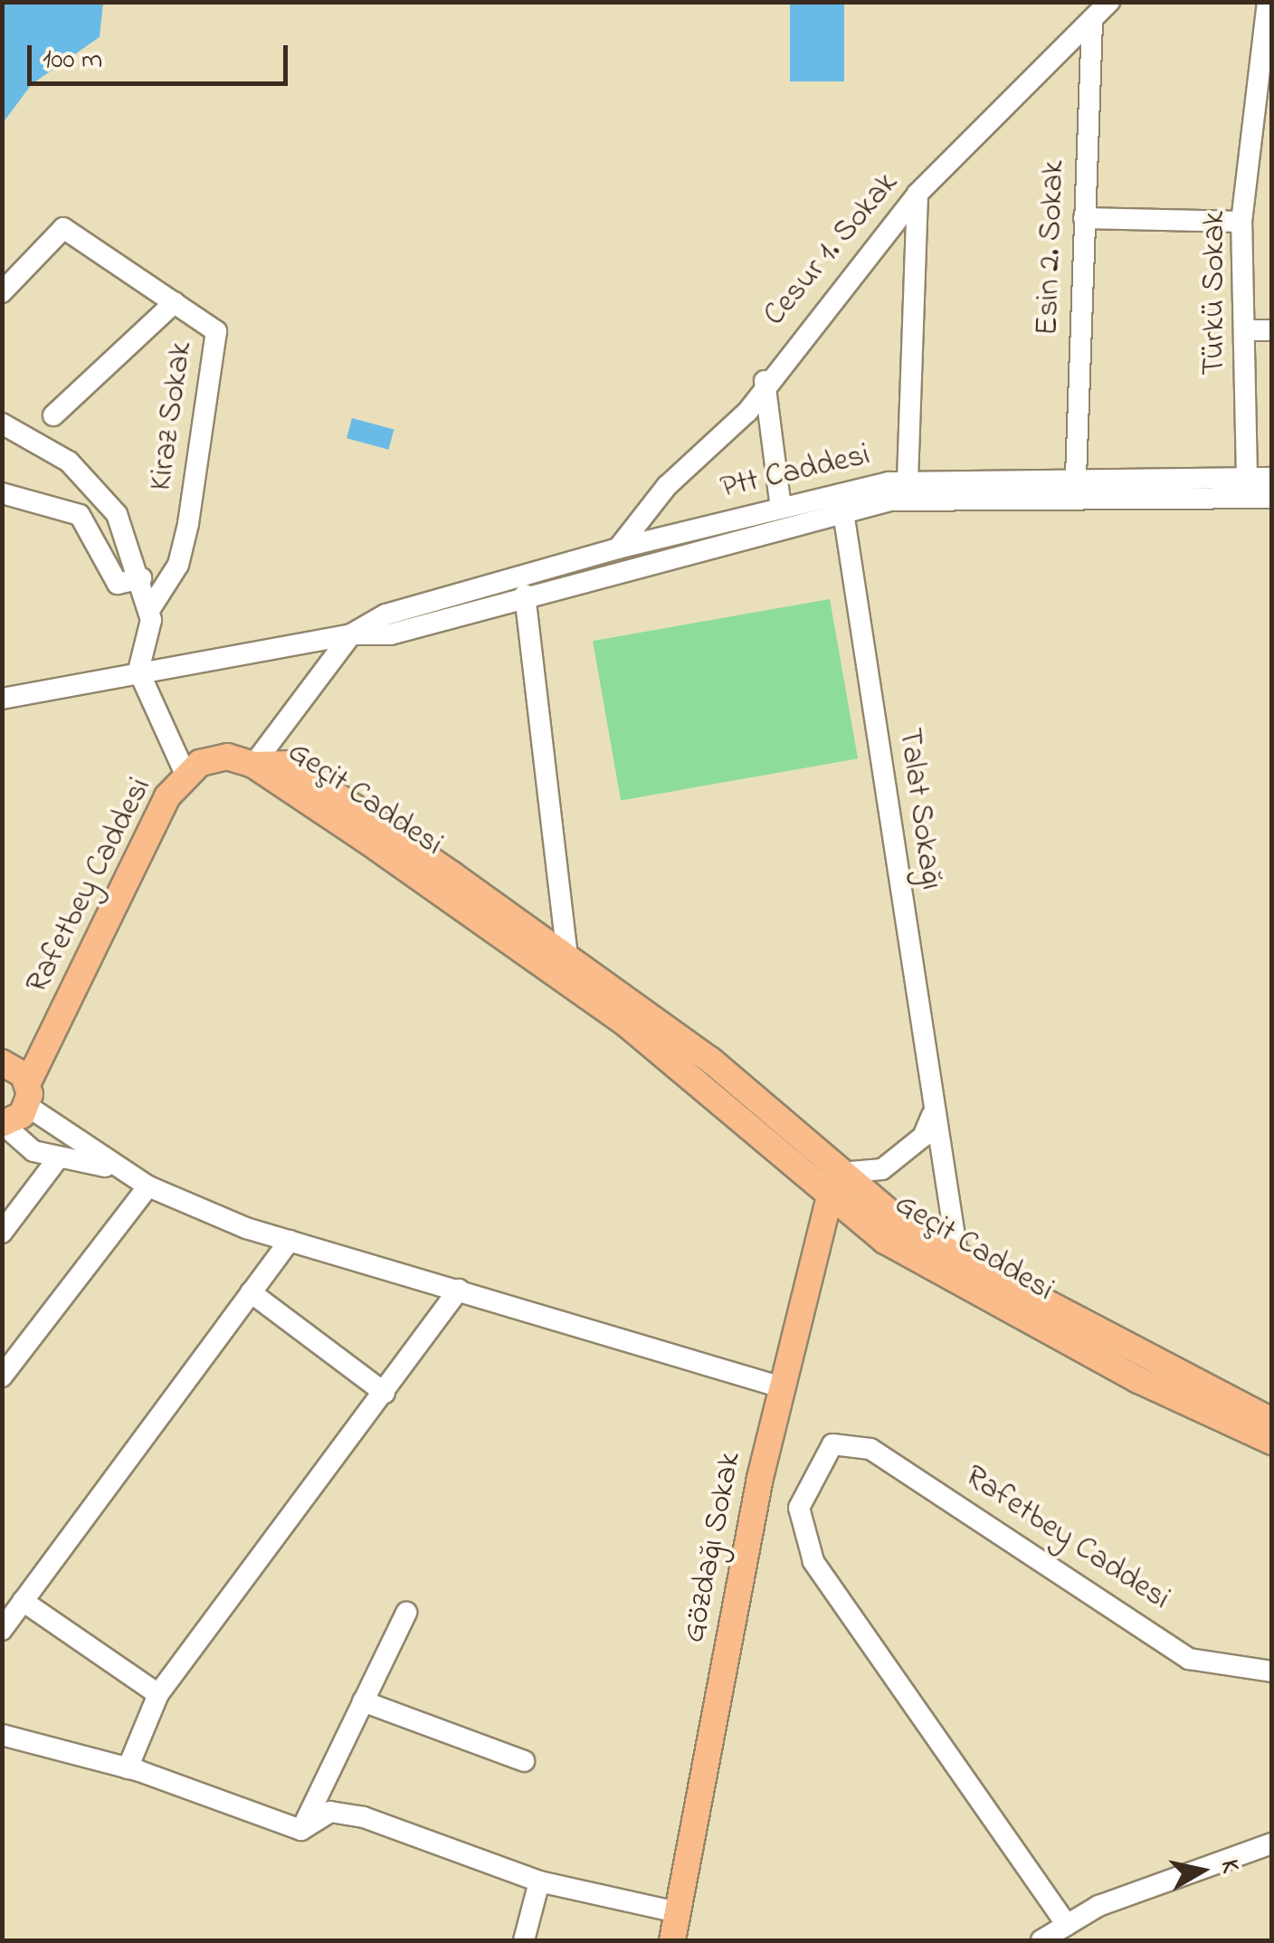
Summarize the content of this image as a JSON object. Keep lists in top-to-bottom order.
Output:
{
  "streets": {
    "main road": ["Geçit Caddesi", "Rafetbey Caddesi", "Gözdağı Sokak"],
    "street": [
      "Esin 2. Sokak",
      "Cesur 1. Sokak",
      "Türkü Sokak",
      "Kiraz Sokak",
      "Ptt Caddesi",
      "Talat Sokağı"
    ]
  },
  "crossings": [
    ["Esin 2. Sokak", "Cesur 1. Sokak"],
    ["Esin 2. Sokak", "Ptt Caddesi"],
    ["Cesur 1. Sokak", "Ptt Caddesi"],
    ["Türkü Sokak", "Ptt Caddesi"],
    ["Ptt Caddesi", "Talat Sokağı"],
    ["Geçit Caddesi", "Talat Sokağı"],
    ["Geçit Caddesi", "Rafetbey Caddesi"],
    ["Geçit Caddesi", "Gözdağı Sokak"]
  ],
  "scale_bar": "100 m",
  "north": "right"
}
